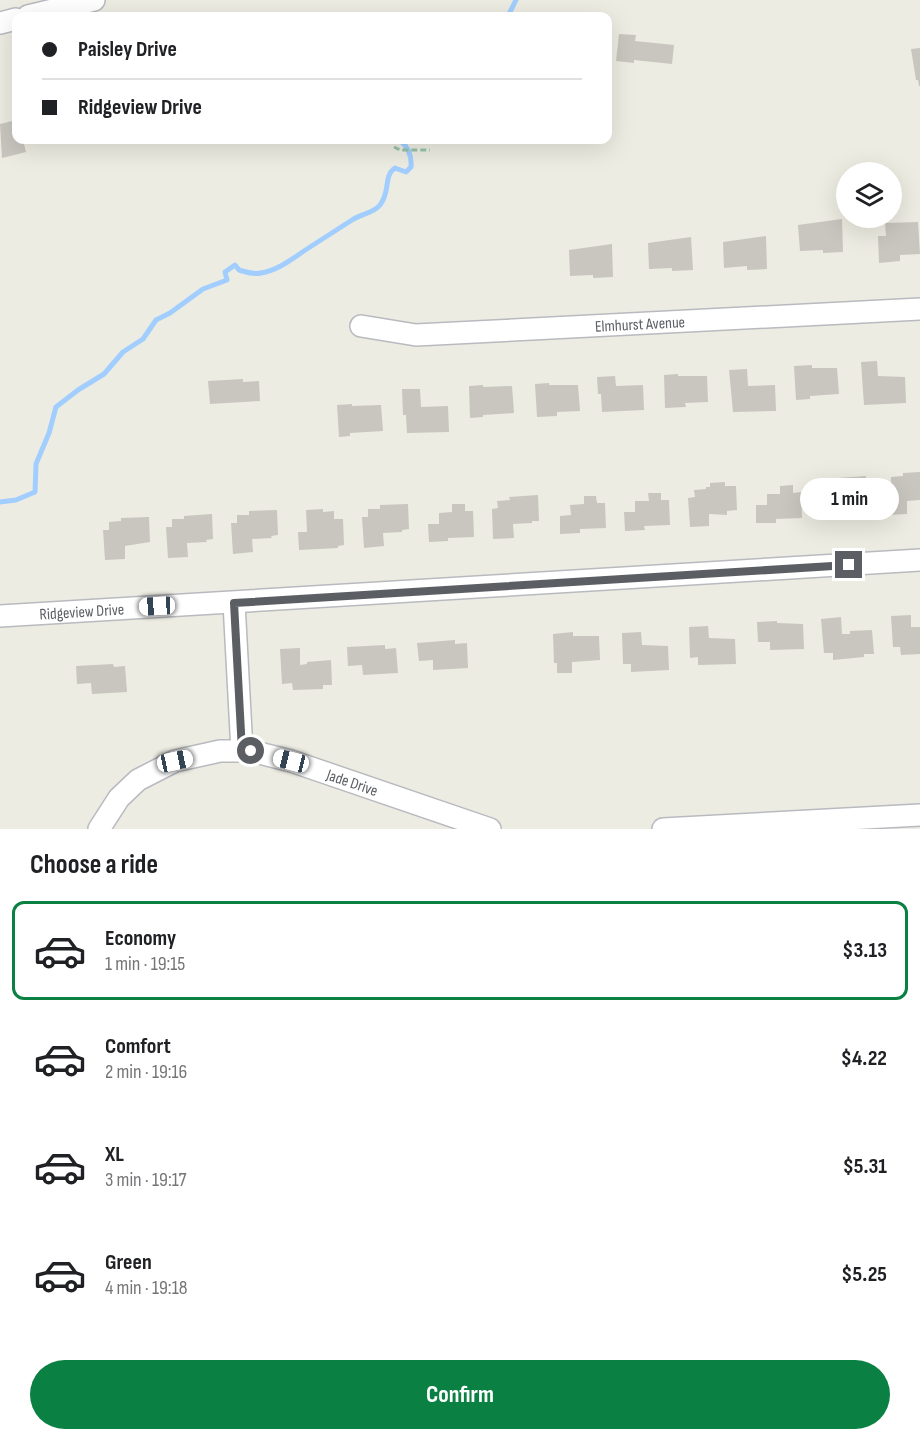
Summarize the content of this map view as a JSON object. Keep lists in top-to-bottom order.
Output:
{
  "streets": {
    "street": ["Elmhurst Avenue", "Ridgeview Drive", "Jade Drive"]
  },
  "page": {
    "banner": ["Paisley Drive", "Ridgeview Drive"],
    "bubble": "1 min",
    "heading": "Choose a ride",
    "list": [
      {
        "name": "Economy",
        "note": "1 min · 19:15",
        "value": "$3.13"
      },
      {
        "name": "Comfort",
        "note": "2 min · 19:16",
        "value": "$4.22"
      },
      {
        "name": "XL",
        "note": "3 min · 19:17",
        "value": "$5.31"
      },
      {
        "name": "Green",
        "note": "4 min · 19:18",
        "value": "$5.25"
      }
    ],
    "buttons": "Confirm"
  }
}
